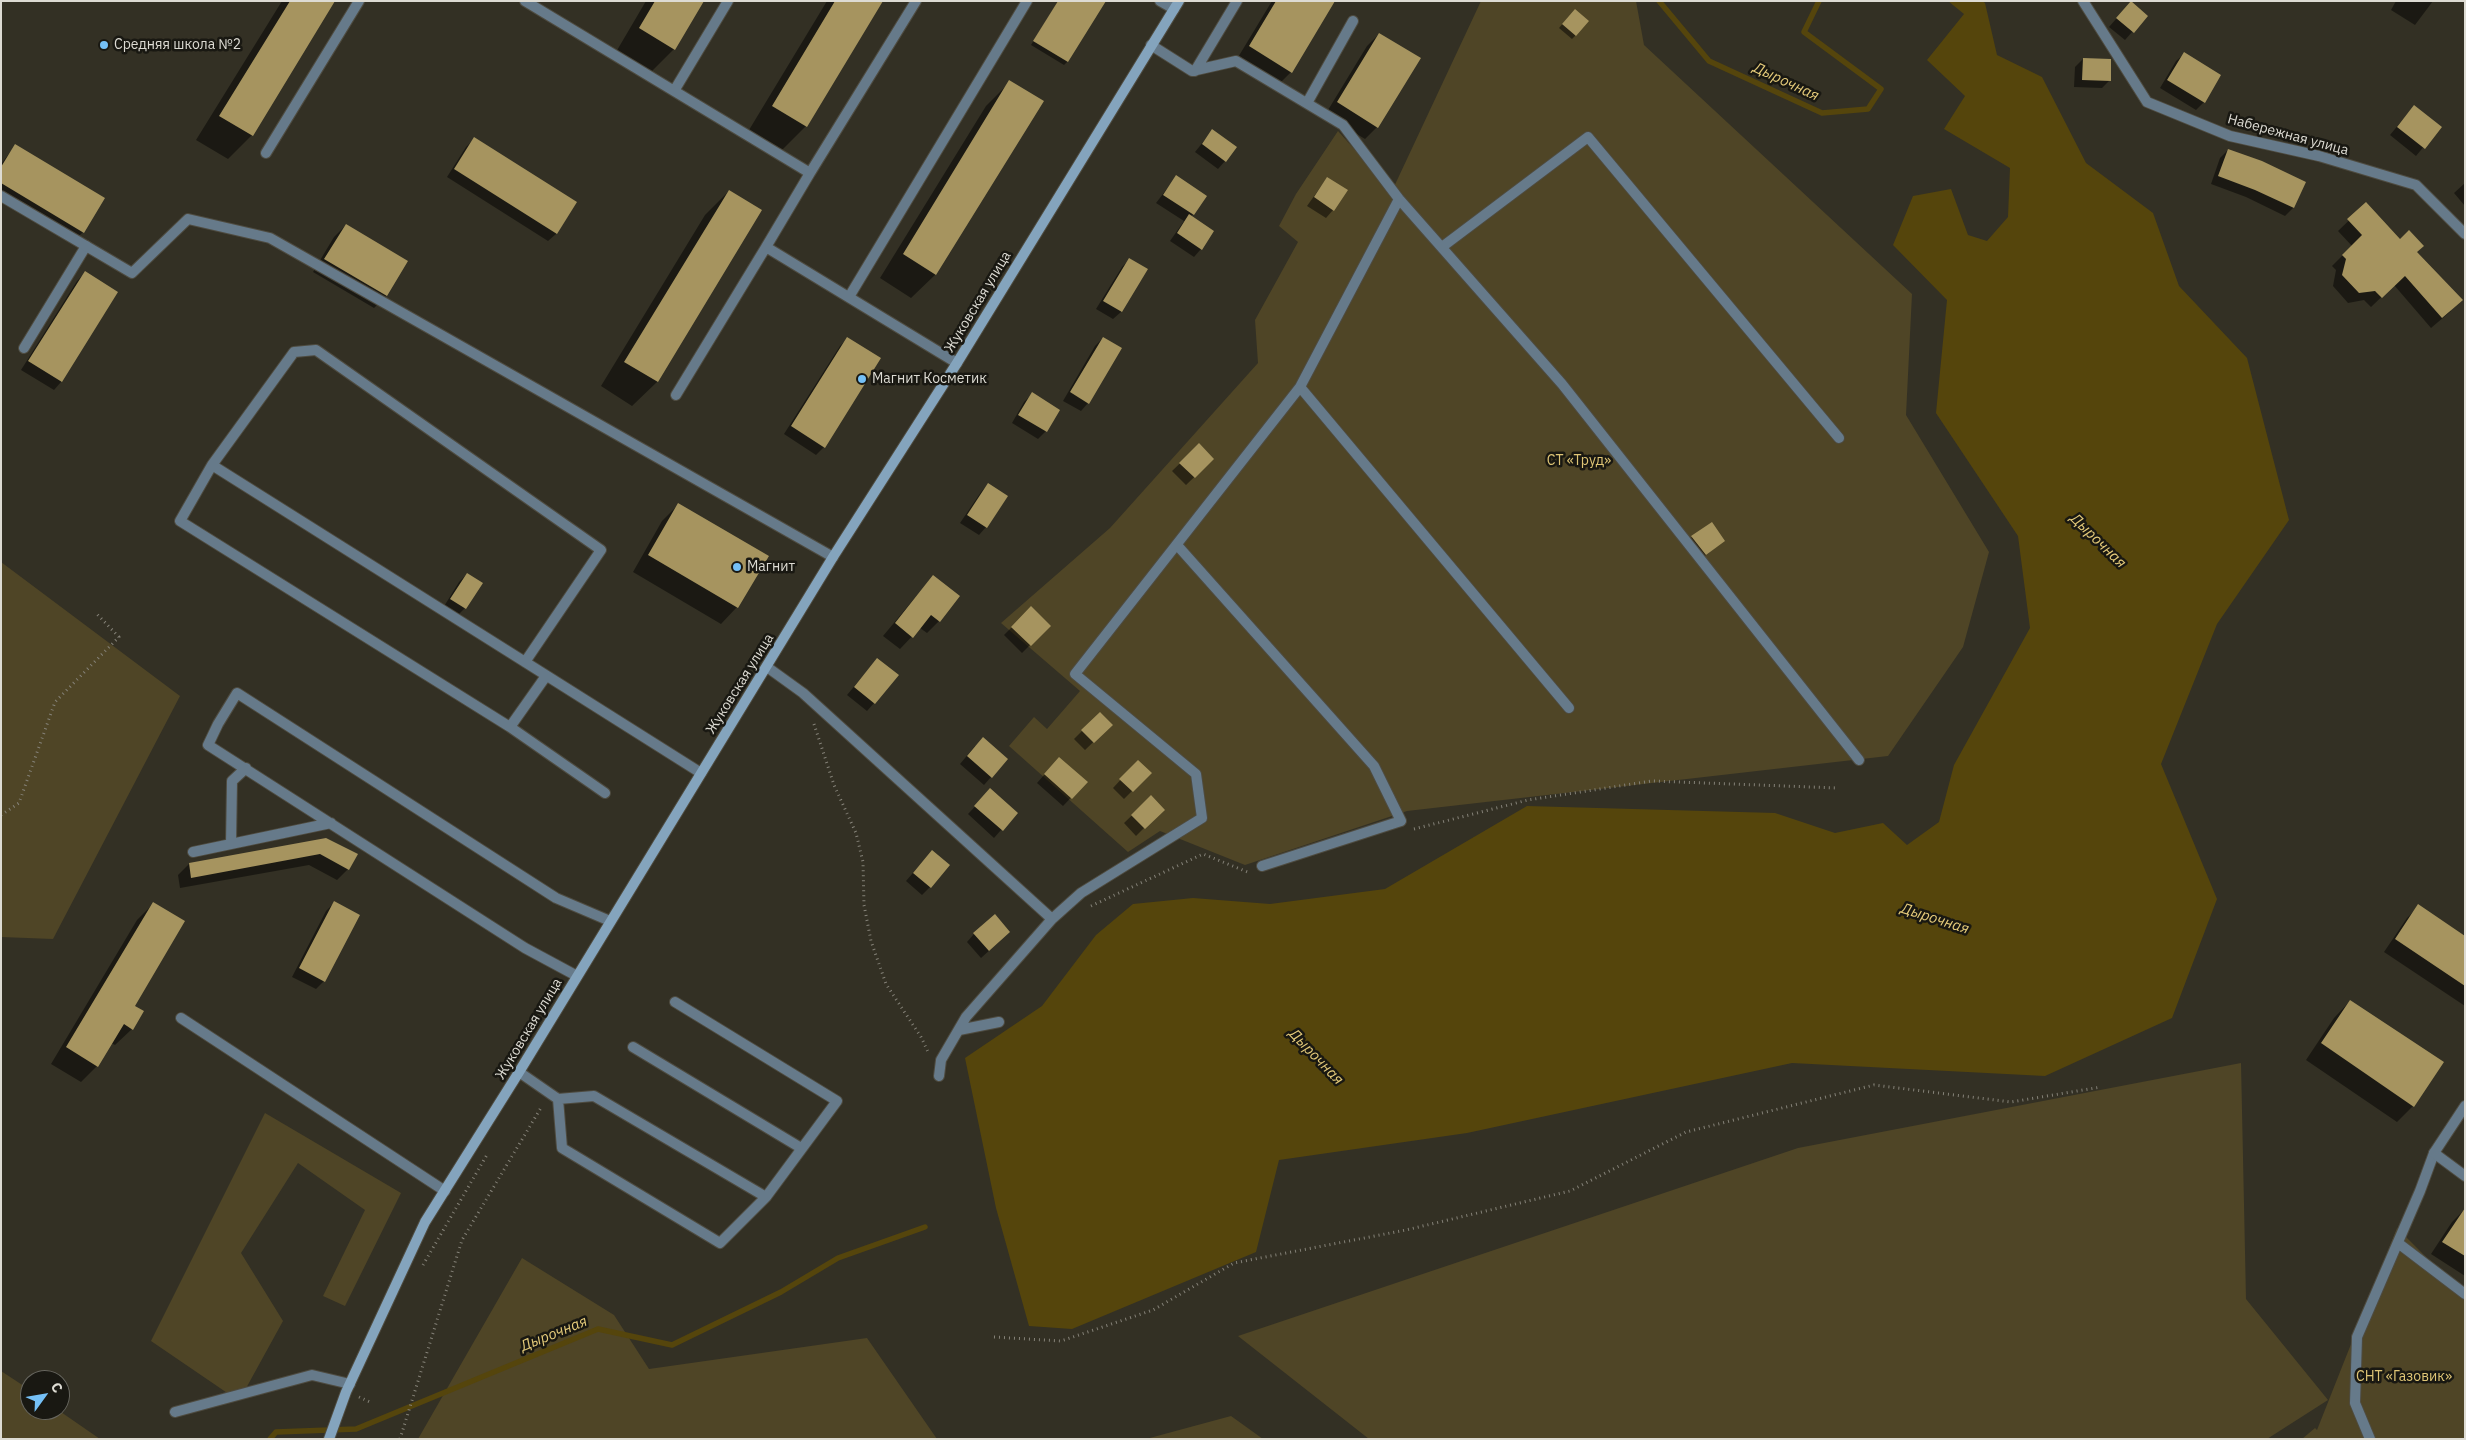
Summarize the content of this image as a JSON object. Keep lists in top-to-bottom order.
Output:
{
  "streets": {
    "main road": ["Жуковская улица"],
    "street": ["Набережная улица"]
  },
  "water": ["Дырочная"],
  "parks": ["СТ «Труд»", "СНТ «Газовик»"],
  "places": ["Средняя школа №2", "Магнит Косметик", "Магнит"],
  "north": "top right"
}
